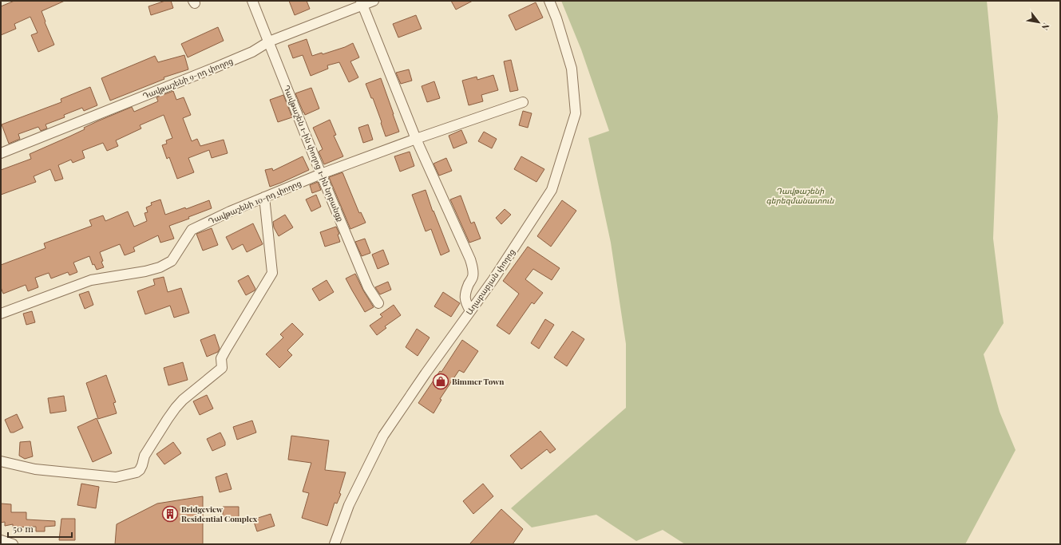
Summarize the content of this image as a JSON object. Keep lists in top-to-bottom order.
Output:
{
  "streets": {
    "street": [
      "Դավթաշենի 9-րդ փողոց",
      "Դավթաշեն 1-ին փողոց 1-ին նրբանցք",
      "Դավթաշենի 10-րդ փողոց",
      "Աղաբաբյան փողոց"
    ]
  },
  "crossings": [
    ["Դավթաշենի 9-րդ փողոց", "Դավթաշեն 1-ին փողոց 1-ին նրբանցք"],
    ["Դավթաշեն 1-ին փողոց 1-ին նրբանցք", "Դավթաշենի 10-րդ փողոց"]
  ],
  "parks": ["Դավթաշենի գերեզմանատուն"],
  "places": {
    "shop": ["Bimmer Town"],
    "building": ["Bridgeview Residential Complex"]
  },
  "scale_bar": "50 m",
  "north": "bottom right"
}
